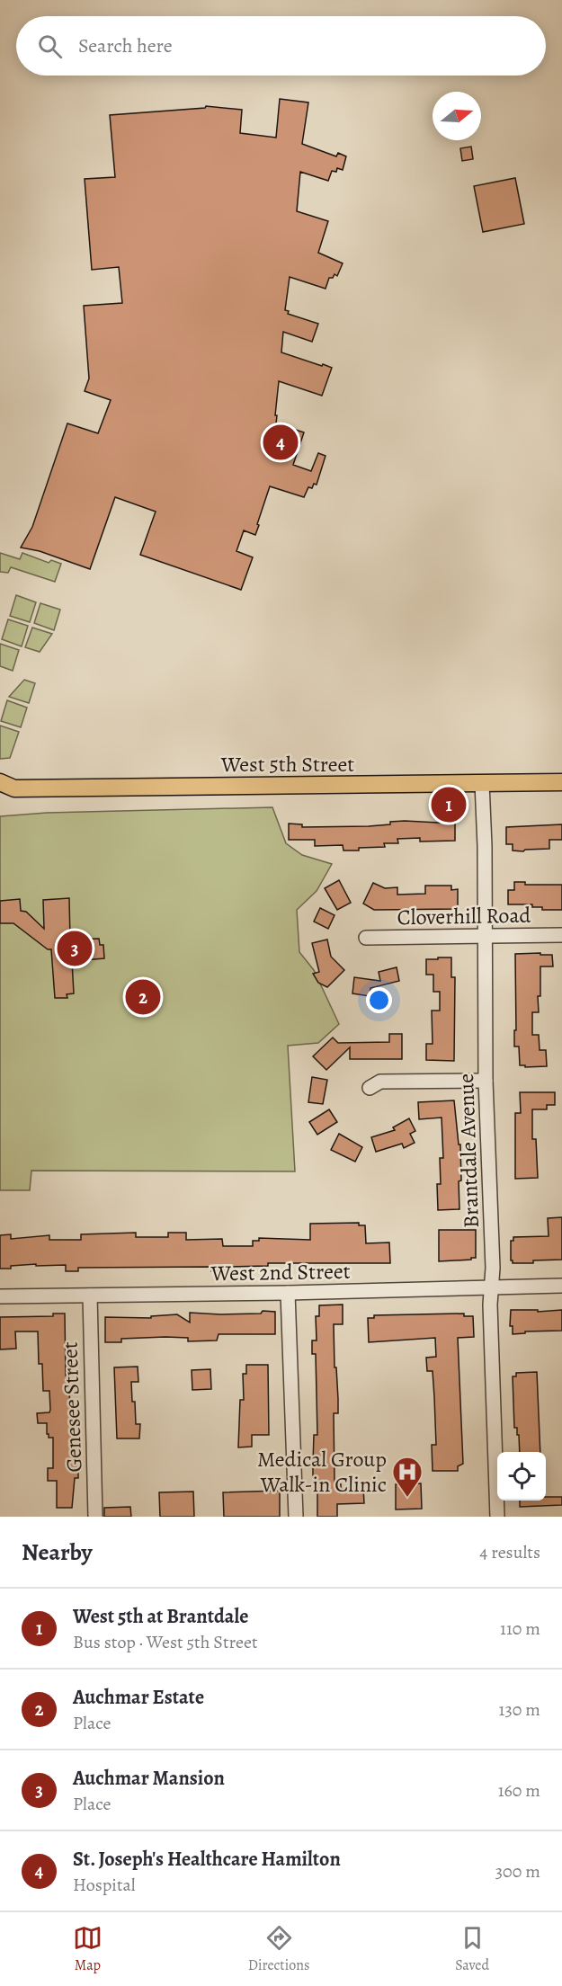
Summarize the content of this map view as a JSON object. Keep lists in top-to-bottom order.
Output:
{
  "streets": {
    "main road": ["West 5th Street"],
    "street": [
      "Cloverhill Road",
      "Brantdale Avenue",
      "West 2nd Street",
      "Genesee Street"
    ]
  },
  "crossings": [
    ["West 5th Street", "Brantdale Avenue"],
    ["Cloverhill Road", "Brantdale Avenue"],
    ["Brantdale Avenue", "West 2nd Street"],
    ["West 2nd Street", "Genesee Street"]
  ],
  "places": {
    "hospital": ["Medical Group Walk-in Clinic"]
  },
  "north": "right",
  "page": {
    "search": "Search here",
    "pins": [
      "4",
      "1",
      "3",
      "2"
    ],
    "heading": ["Nearby", "4 results"],
    "list": [
      {
        "mark": "1",
        "name": "West 5th at Brantdale",
        "note": "Bus stop · West 5th Street",
        "value": "110 m"
      },
      {
        "mark": "2",
        "name": "Auchmar Estate",
        "note": "Place",
        "value": "130 m"
      },
      {
        "mark": "3",
        "name": "Auchmar Mansion",
        "note": "Place",
        "value": "160 m"
      },
      {
        "mark": "4",
        "name": "St. Joseph's Healthcare Hamilton",
        "note": "Hospital",
        "value": "300 m"
      }
    ],
    "nav": ["Map", "Directions", "Saved"]
  }
}
